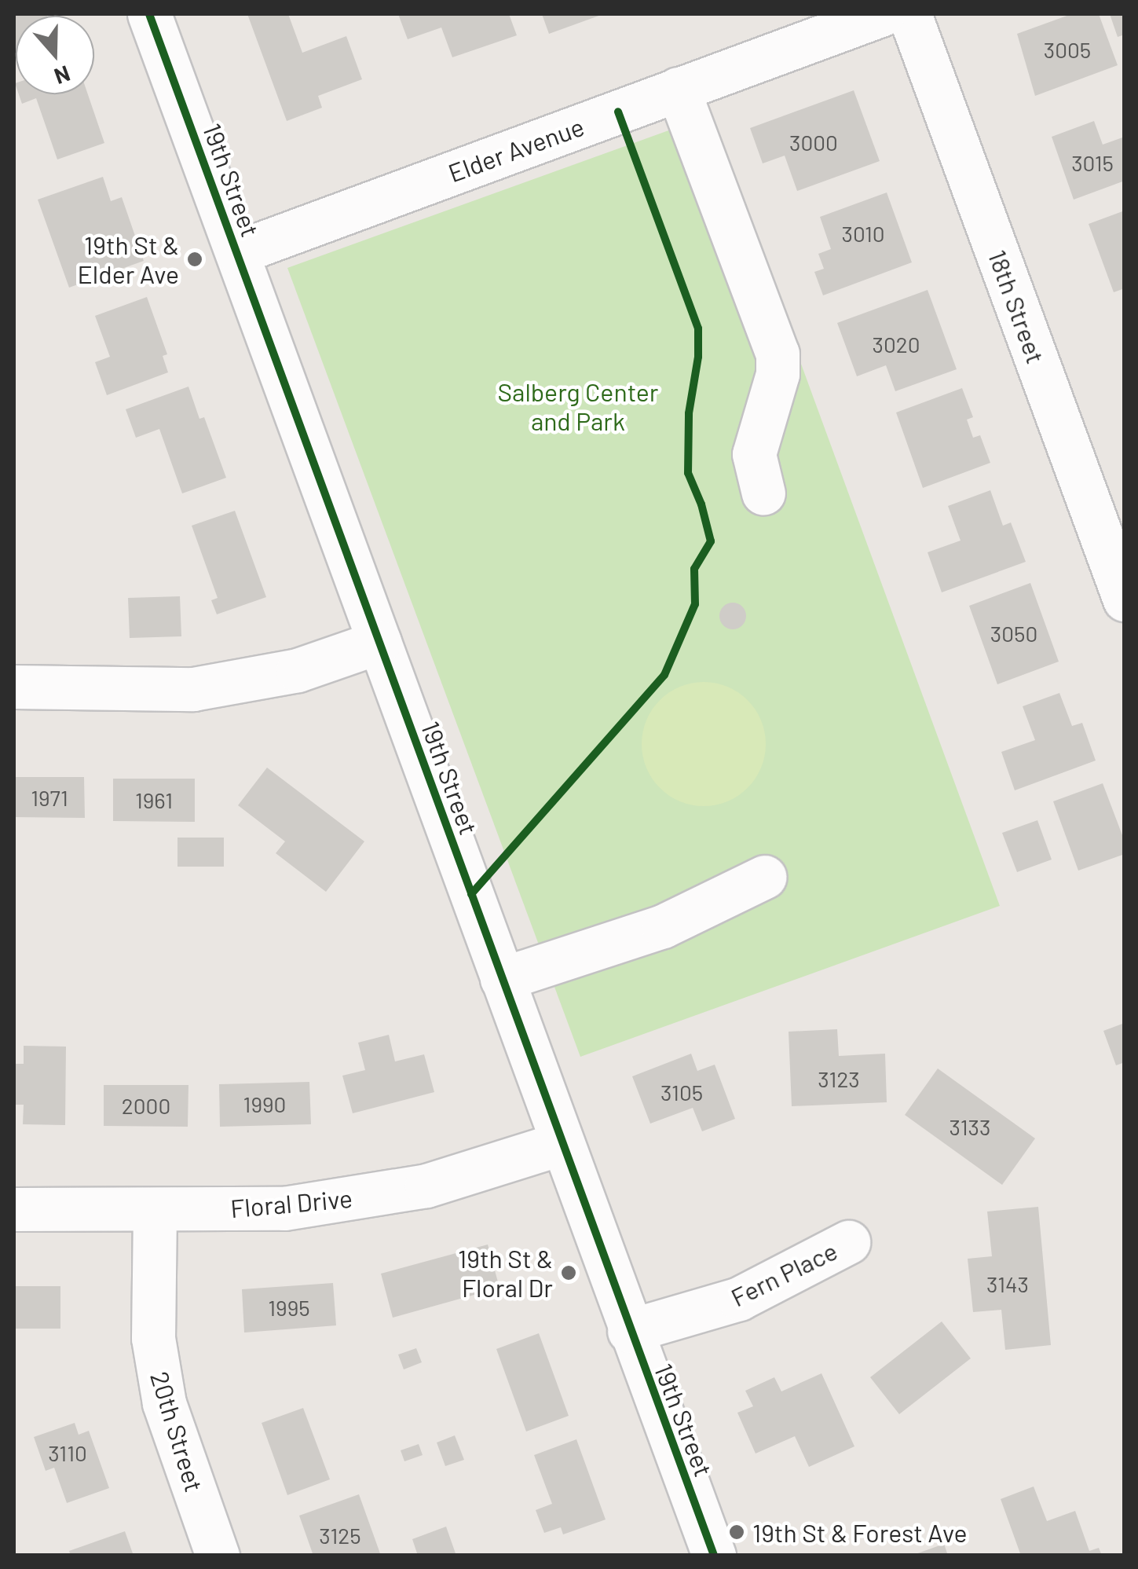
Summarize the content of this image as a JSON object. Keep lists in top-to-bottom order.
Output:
{
  "streets": {
    "street": [
      "Elder Avenue",
      "19th Street",
      "18th Street",
      "Floral Drive",
      "Fern Place",
      "20th Street"
    ]
  },
  "crossings": [
    ["Elder Avenue", "19th Street"],
    ["19th Street", "Floral Drive"],
    ["19th Street", "Fern Place"],
    ["Floral Drive", "20th Street"]
  ],
  "parks": ["Salberg Center and Park"],
  "places": ["19th St & Elder Ave", "19th St & Floral Dr", "19th St & Forest Ave"],
  "house_numbers": [
    "3005",
    "3000",
    "3015",
    "3010",
    "3020",
    "3050",
    "1971",
    "1961",
    "3123",
    "3105",
    "1990",
    "2000",
    "3133",
    "3143",
    "1995",
    "3110",
    "3125"
  ],
  "north": "bottom"
}
